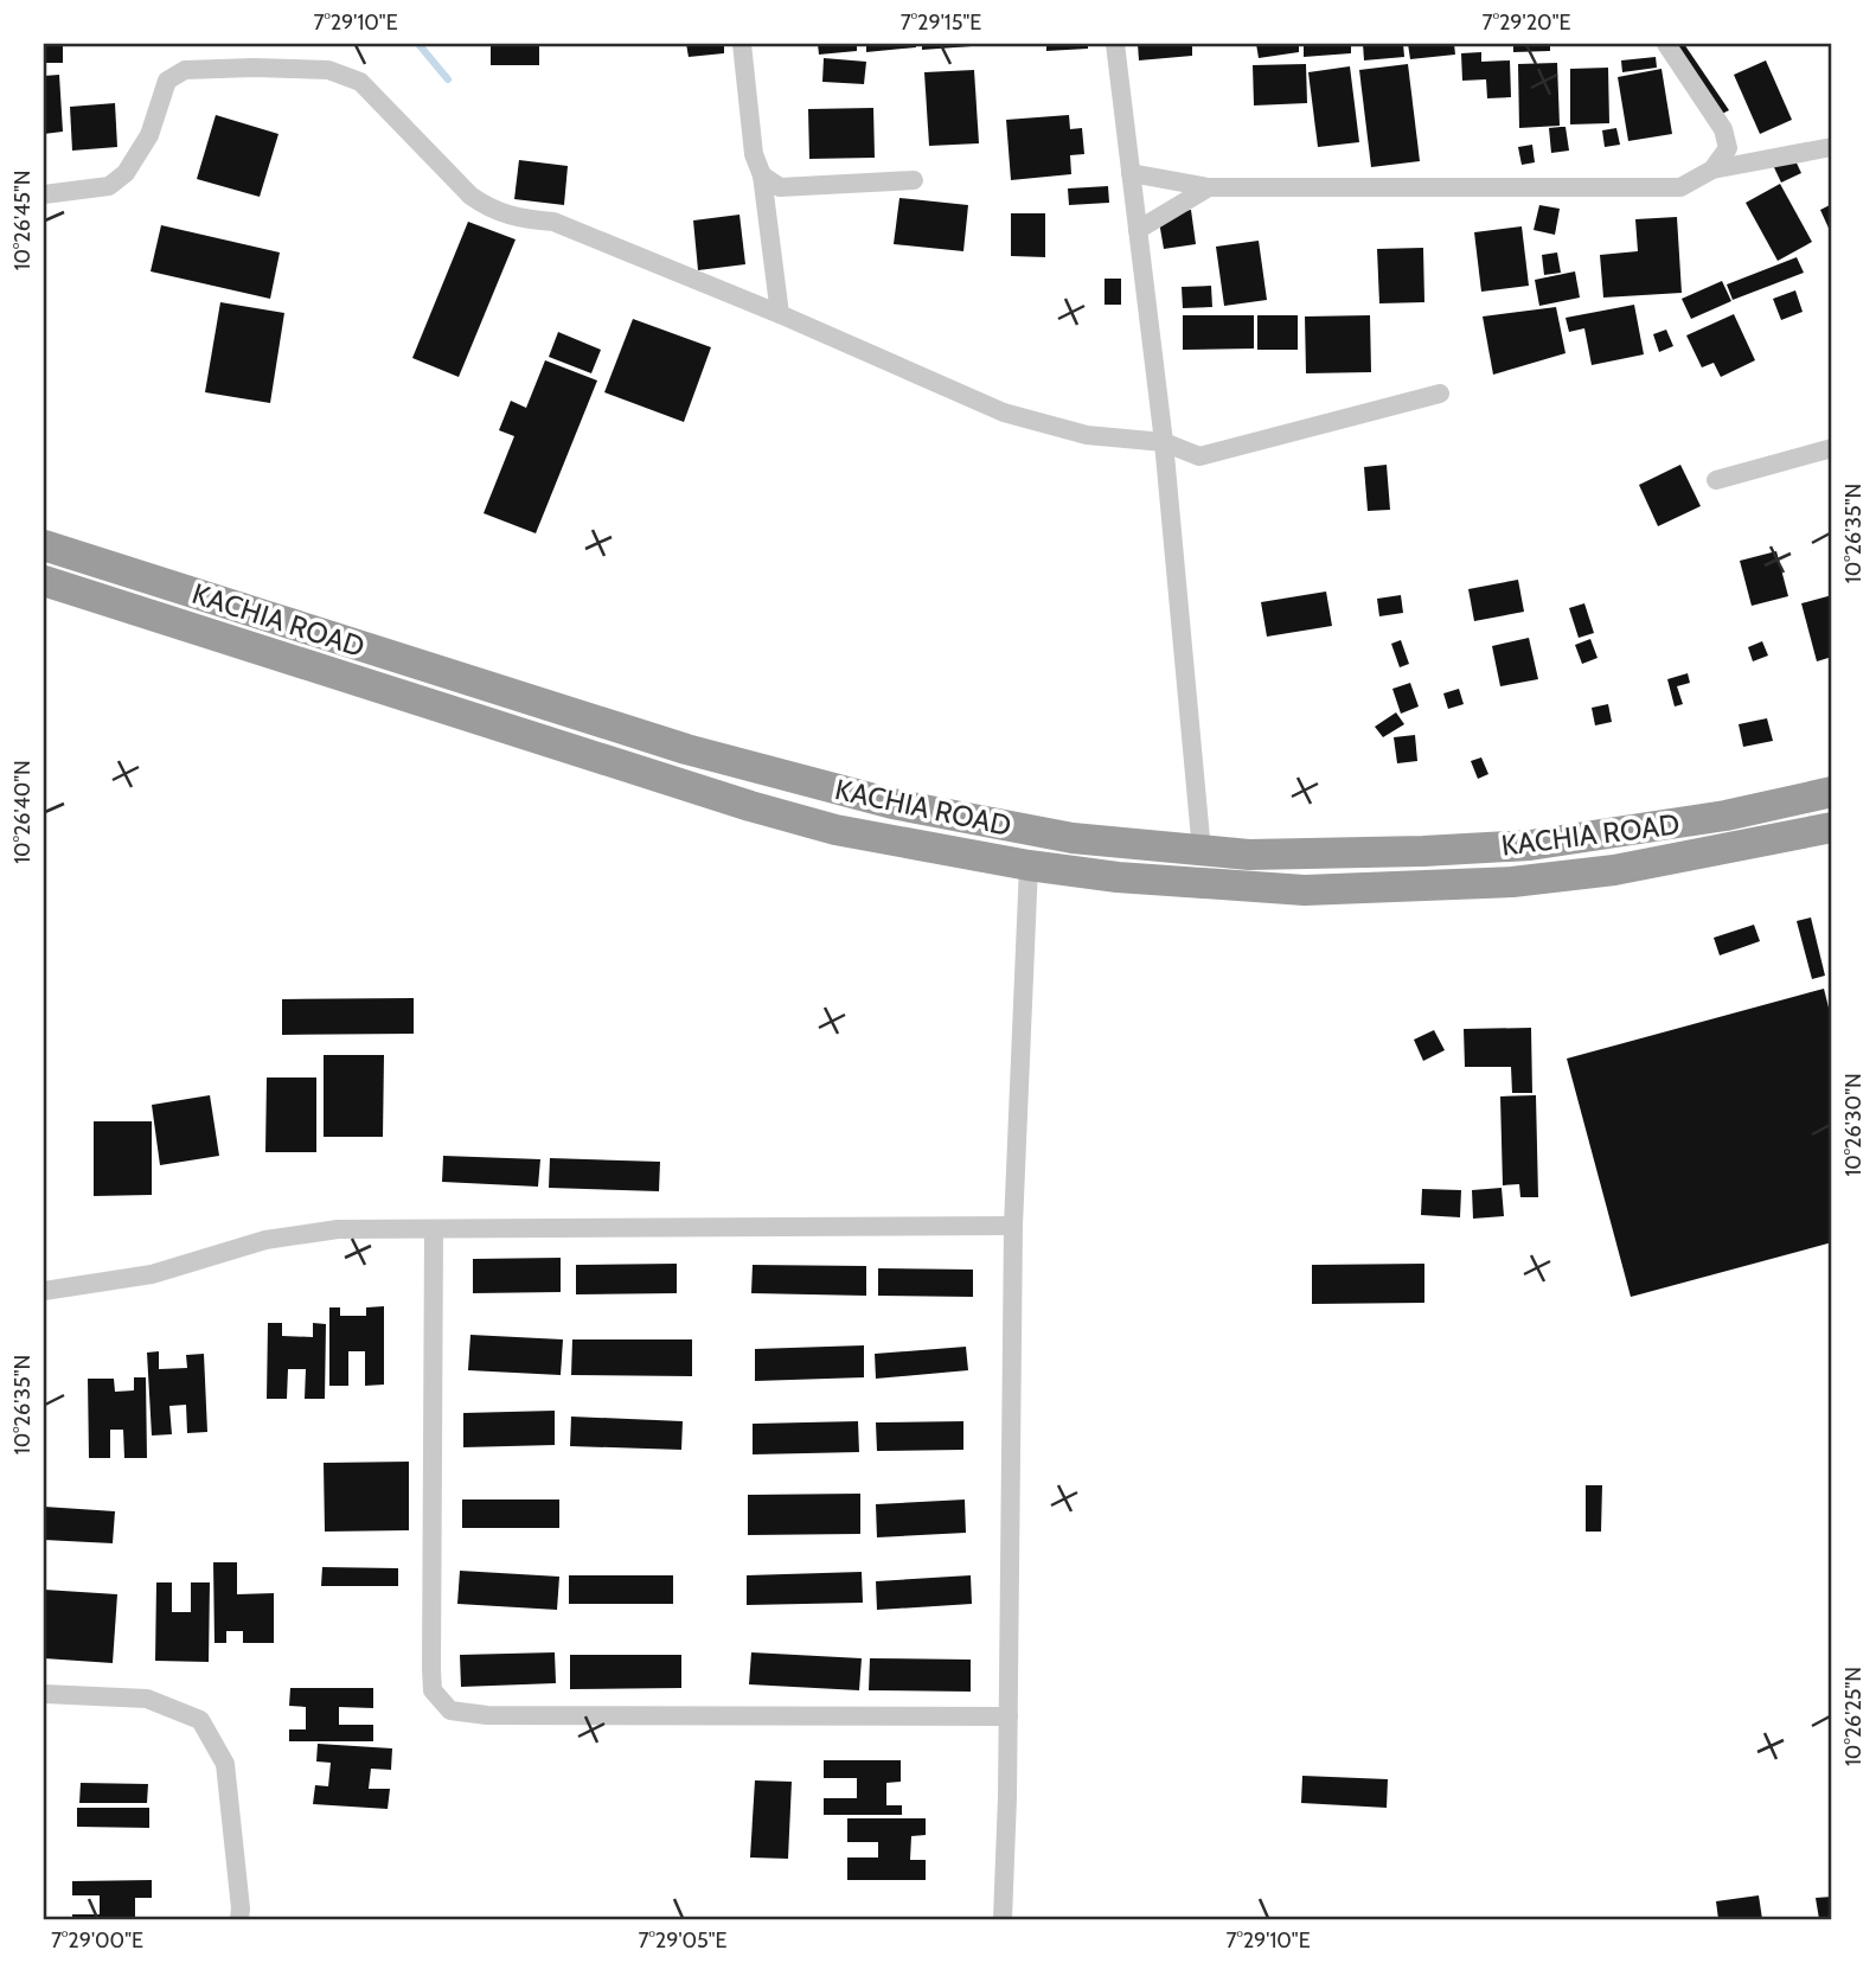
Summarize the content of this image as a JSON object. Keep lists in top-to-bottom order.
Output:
{
  "streets": {
    "highway": ["KACHIA ROAD"]
  },
  "coordinates": [
    "7°29'10\"E",
    "7°29'15\"E",
    "7°29'20\"E",
    "10°26'45\"N",
    "10°26'35\"N",
    "10°26'40\"N",
    "10°26'30\"N",
    "10°26'25\"N",
    "7°29'00\"E",
    "7°29'05\"E"
  ]
}
